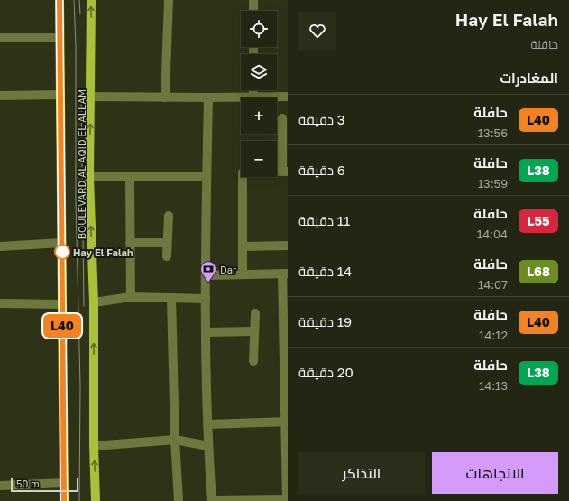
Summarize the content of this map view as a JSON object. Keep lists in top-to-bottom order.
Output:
{
  "streets": {
    "main road": ["BOULEVARD AL AQID EL ALLAM"]
  },
  "places": {
    "other": ["Hay El Falah"],
    "bank": ["Dar"]
  },
  "lines": ["bus line L40"],
  "scale_bar": "50 m",
  "page": {
    "heading": [
      ["Hay El Falah", "حافلة"],
      "المغادرات"
    ],
    "on_map": "L40",
    "map_buttons": ["+", "−"],
    "list": [
      {
        "mark": "L40",
        "name": "حافلة",
        "note": "13:56",
        "value": "3 دقيقة"
      },
      {
        "mark": "L38",
        "name": "حافلة",
        "note": "13:59",
        "value": "6 دقيقة"
      },
      {
        "mark": "L55",
        "name": "حافلة",
        "note": "14:04",
        "value": "11 دقيقة"
      },
      {
        "mark": "L68",
        "name": "حافلة",
        "note": "14:07",
        "value": "14 دقيقة"
      },
      {
        "mark": "L40",
        "name": "حافلة",
        "note": "14:12",
        "value": "19 دقيقة"
      },
      {
        "mark": "L38",
        "name": "حافلة",
        "note": "14:13",
        "value": "20 دقيقة"
      }
    ],
    "buttons": ["الاتجاهات", "التذاكر"],
    "scale": "50 m"
  }
}
